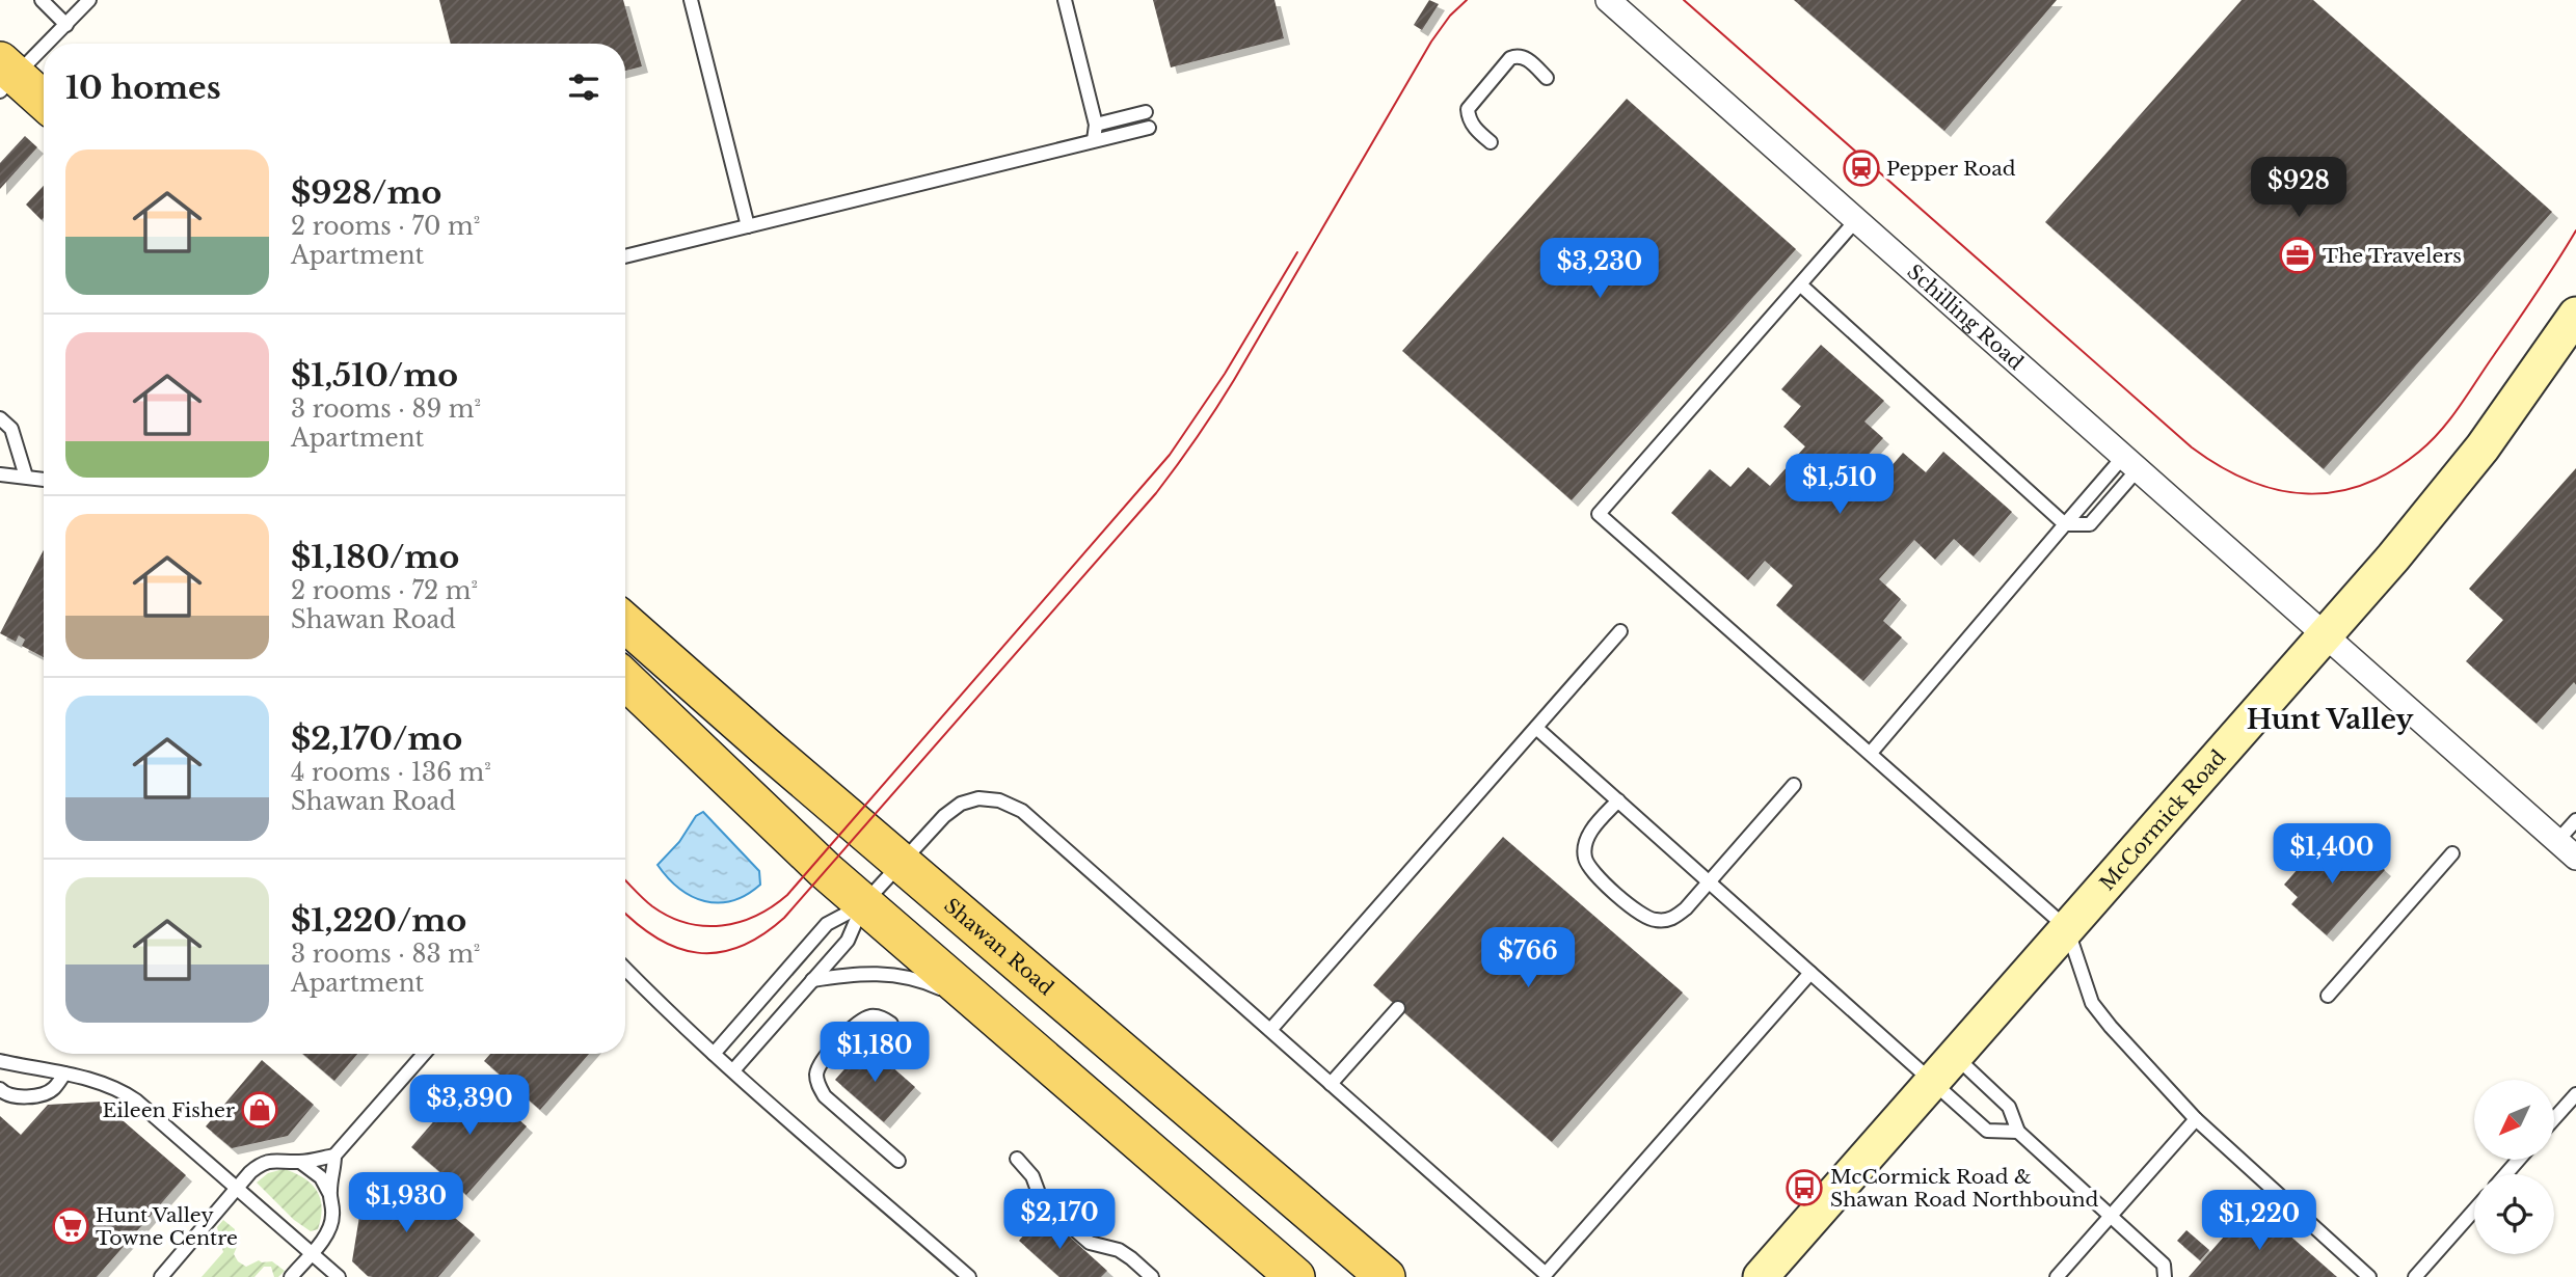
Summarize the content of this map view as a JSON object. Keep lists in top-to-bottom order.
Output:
{
  "streets": {
    "main road": ["McCormick Road", "Shawan Road"],
    "street": ["Schilling Road"]
  },
  "crossings": [
    ["Schilling Road", "McCormick Road"]
  ],
  "districts": ["Hunt Valley"],
  "places": {
    "station": ["Pepper Road"],
    "office": ["The Travelers"],
    "shop": ["Eileen Fisher"],
    "bus stop": ["McCormick Road & Shawan Road Northbound"],
    "supermarket": ["Hunt Valley Towne Centre"]
  },
  "north": "bottom left",
  "page": {
    "heading": "10 homes",
    "list": [
      {
        "name": "$928/mo",
        "note": "2 rooms · 70 m² · Apartment"
      },
      {
        "name": "$1,510/mo",
        "note": "3 rooms · 89 m² · Apartment"
      },
      {
        "name": "$1,180/mo",
        "note": "2 rooms · 72 m² · Shawan Road"
      },
      {
        "name": "$2,170/mo",
        "note": "4 rooms · 136 m² · Shawan Road"
      },
      {
        "name": "$1,220/mo",
        "note": "3 rooms · 83 m² · Apartment"
      }
    ],
    "price": [
      "$928",
      "$3,230",
      "$1,510",
      "$1,400",
      "$766",
      "$1,180",
      "$3,390",
      "$1,930",
      "$2,170",
      "$1,220"
    ]
  }
}
